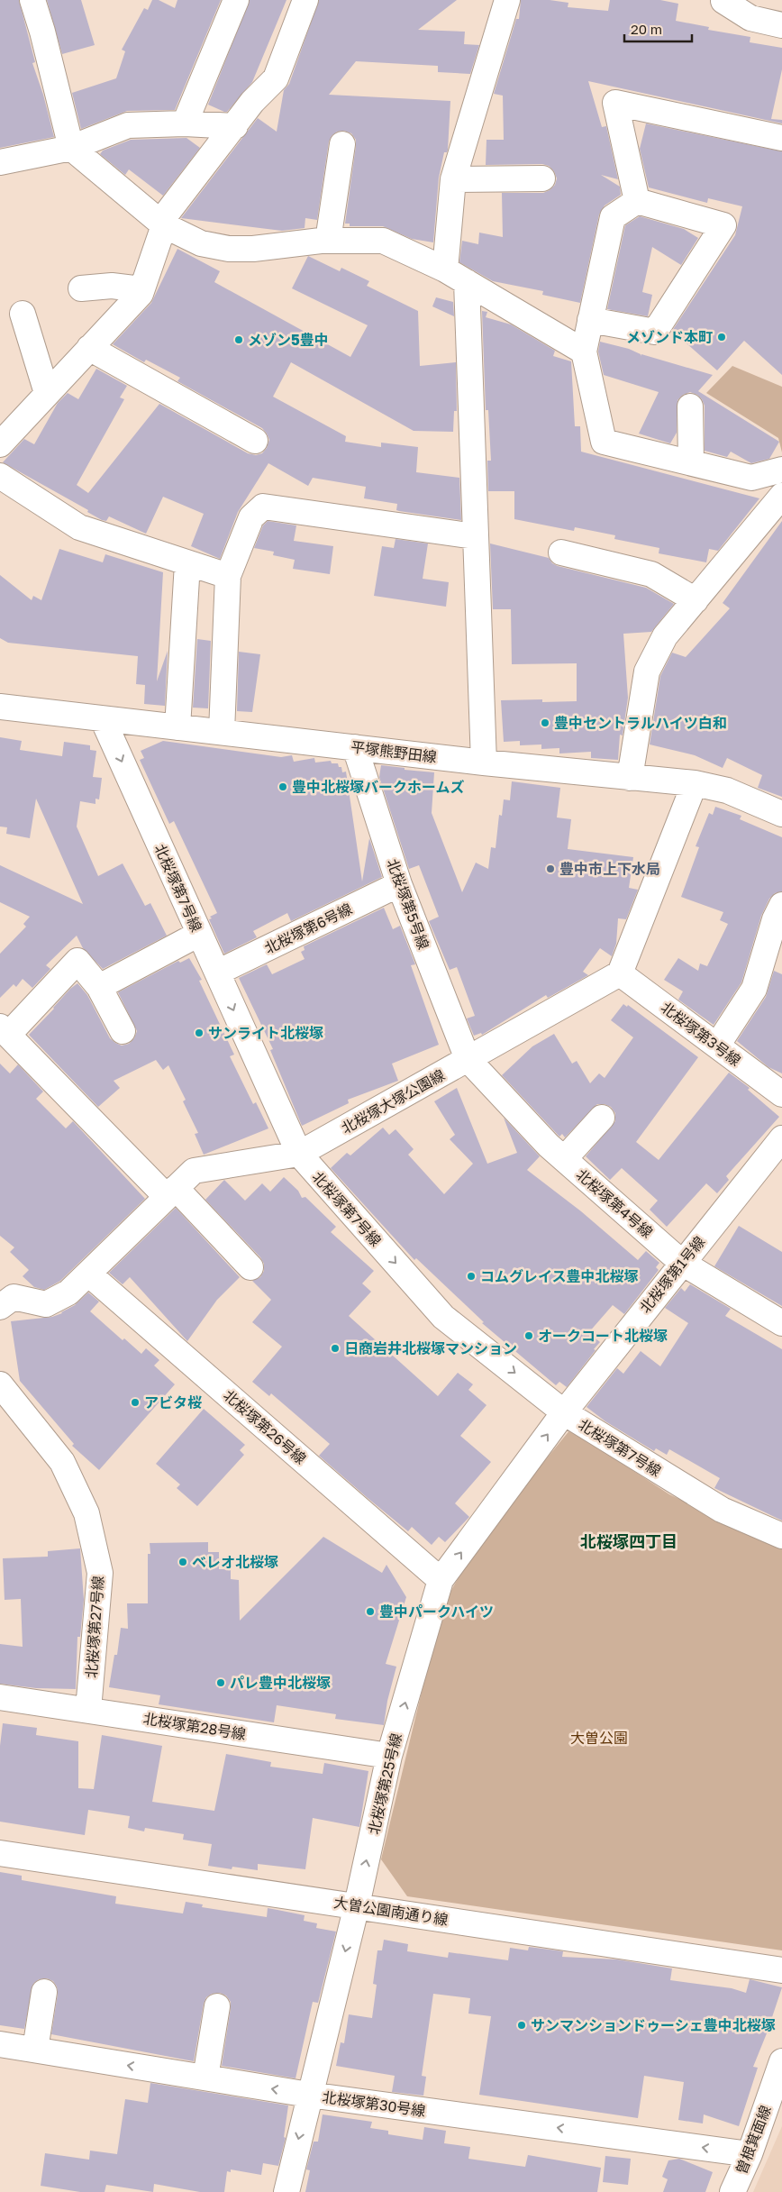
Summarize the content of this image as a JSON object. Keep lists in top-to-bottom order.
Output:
{
  "streets": {
    "street": [
      "平塚熊野田線",
      "北桜塚第7号線",
      "北桜塚第5号線",
      "北桜塚第6号線",
      "北桜塚第3号線",
      "北桜塚大塚公園線",
      "北桜塚第4号線",
      "北桜塚第1号線",
      "北桜塚第26号線",
      "北桜塚第27号線",
      "北桜塚第28号線",
      "北桜塚第25号線",
      "大曽公園南通り線",
      "北桜塚第30号線",
      "曽根箕面線"
    ]
  },
  "crossings": [
    ["平塚熊野田線", "北桜塚第7号線"],
    ["平塚熊野田線", "北桜塚第5号線"],
    ["北桜塚第7号線", "北桜塚第6号線"],
    ["北桜塚第7号線", "北桜塚大塚公園線"],
    ["北桜塚第7号線", "北桜塚第1号線"],
    ["北桜塚第7号線", "北桜塚第25号線"],
    ["北桜塚第5号線", "北桜塚第6号線"],
    ["北桜塚第5号線", "北桜塚大塚公園線"],
    ["北桜塚第5号線", "北桜塚第4号線"],
    ["北桜塚第3号線", "北桜塚大塚公園線"],
    ["北桜塚大塚公園線", "北桜塚第4号線"],
    ["北桜塚大塚公園線", "北桜塚第26号線"],
    ["北桜塚第4号線", "北桜塚第1号線"],
    ["北桜塚第1号線", "北桜塚第25号線"],
    ["北桜塚第26号線", "北桜塚第25号線"],
    ["北桜塚第27号線", "北桜塚第28号線"],
    ["北桜塚第28号線", "北桜塚第25号線"],
    ["北桜塚第25号線", "大曽公園南通り線"],
    ["北桜塚第25号線", "北桜塚第30号線"],
    ["北桜塚第30号線", "曽根箕面線"]
  ],
  "one_way": ["北桜塚第30号線"],
  "districts": ["北桜塚四丁目"],
  "parks": ["大曽公園"],
  "places": [
    "メゾンド本町",
    "メゾン5豊中",
    "豊中セントラルハイツ白和",
    "豊中北桜塚バークホームズ",
    "豊中市上下水局",
    "サンライト北桜塚",
    "コムグレイス豊中北桜塚",
    "オークコート北桜塚",
    "日商岩井北桜塚マンション",
    "アビタ桜",
    "ベレオ北桜塚",
    "豊中パークハイツ",
    "パレ豊中北桜塚",
    "サンマンションドゥーシェ豊中北桜塚"
  ],
  "scale_bar": "20 m"
}
